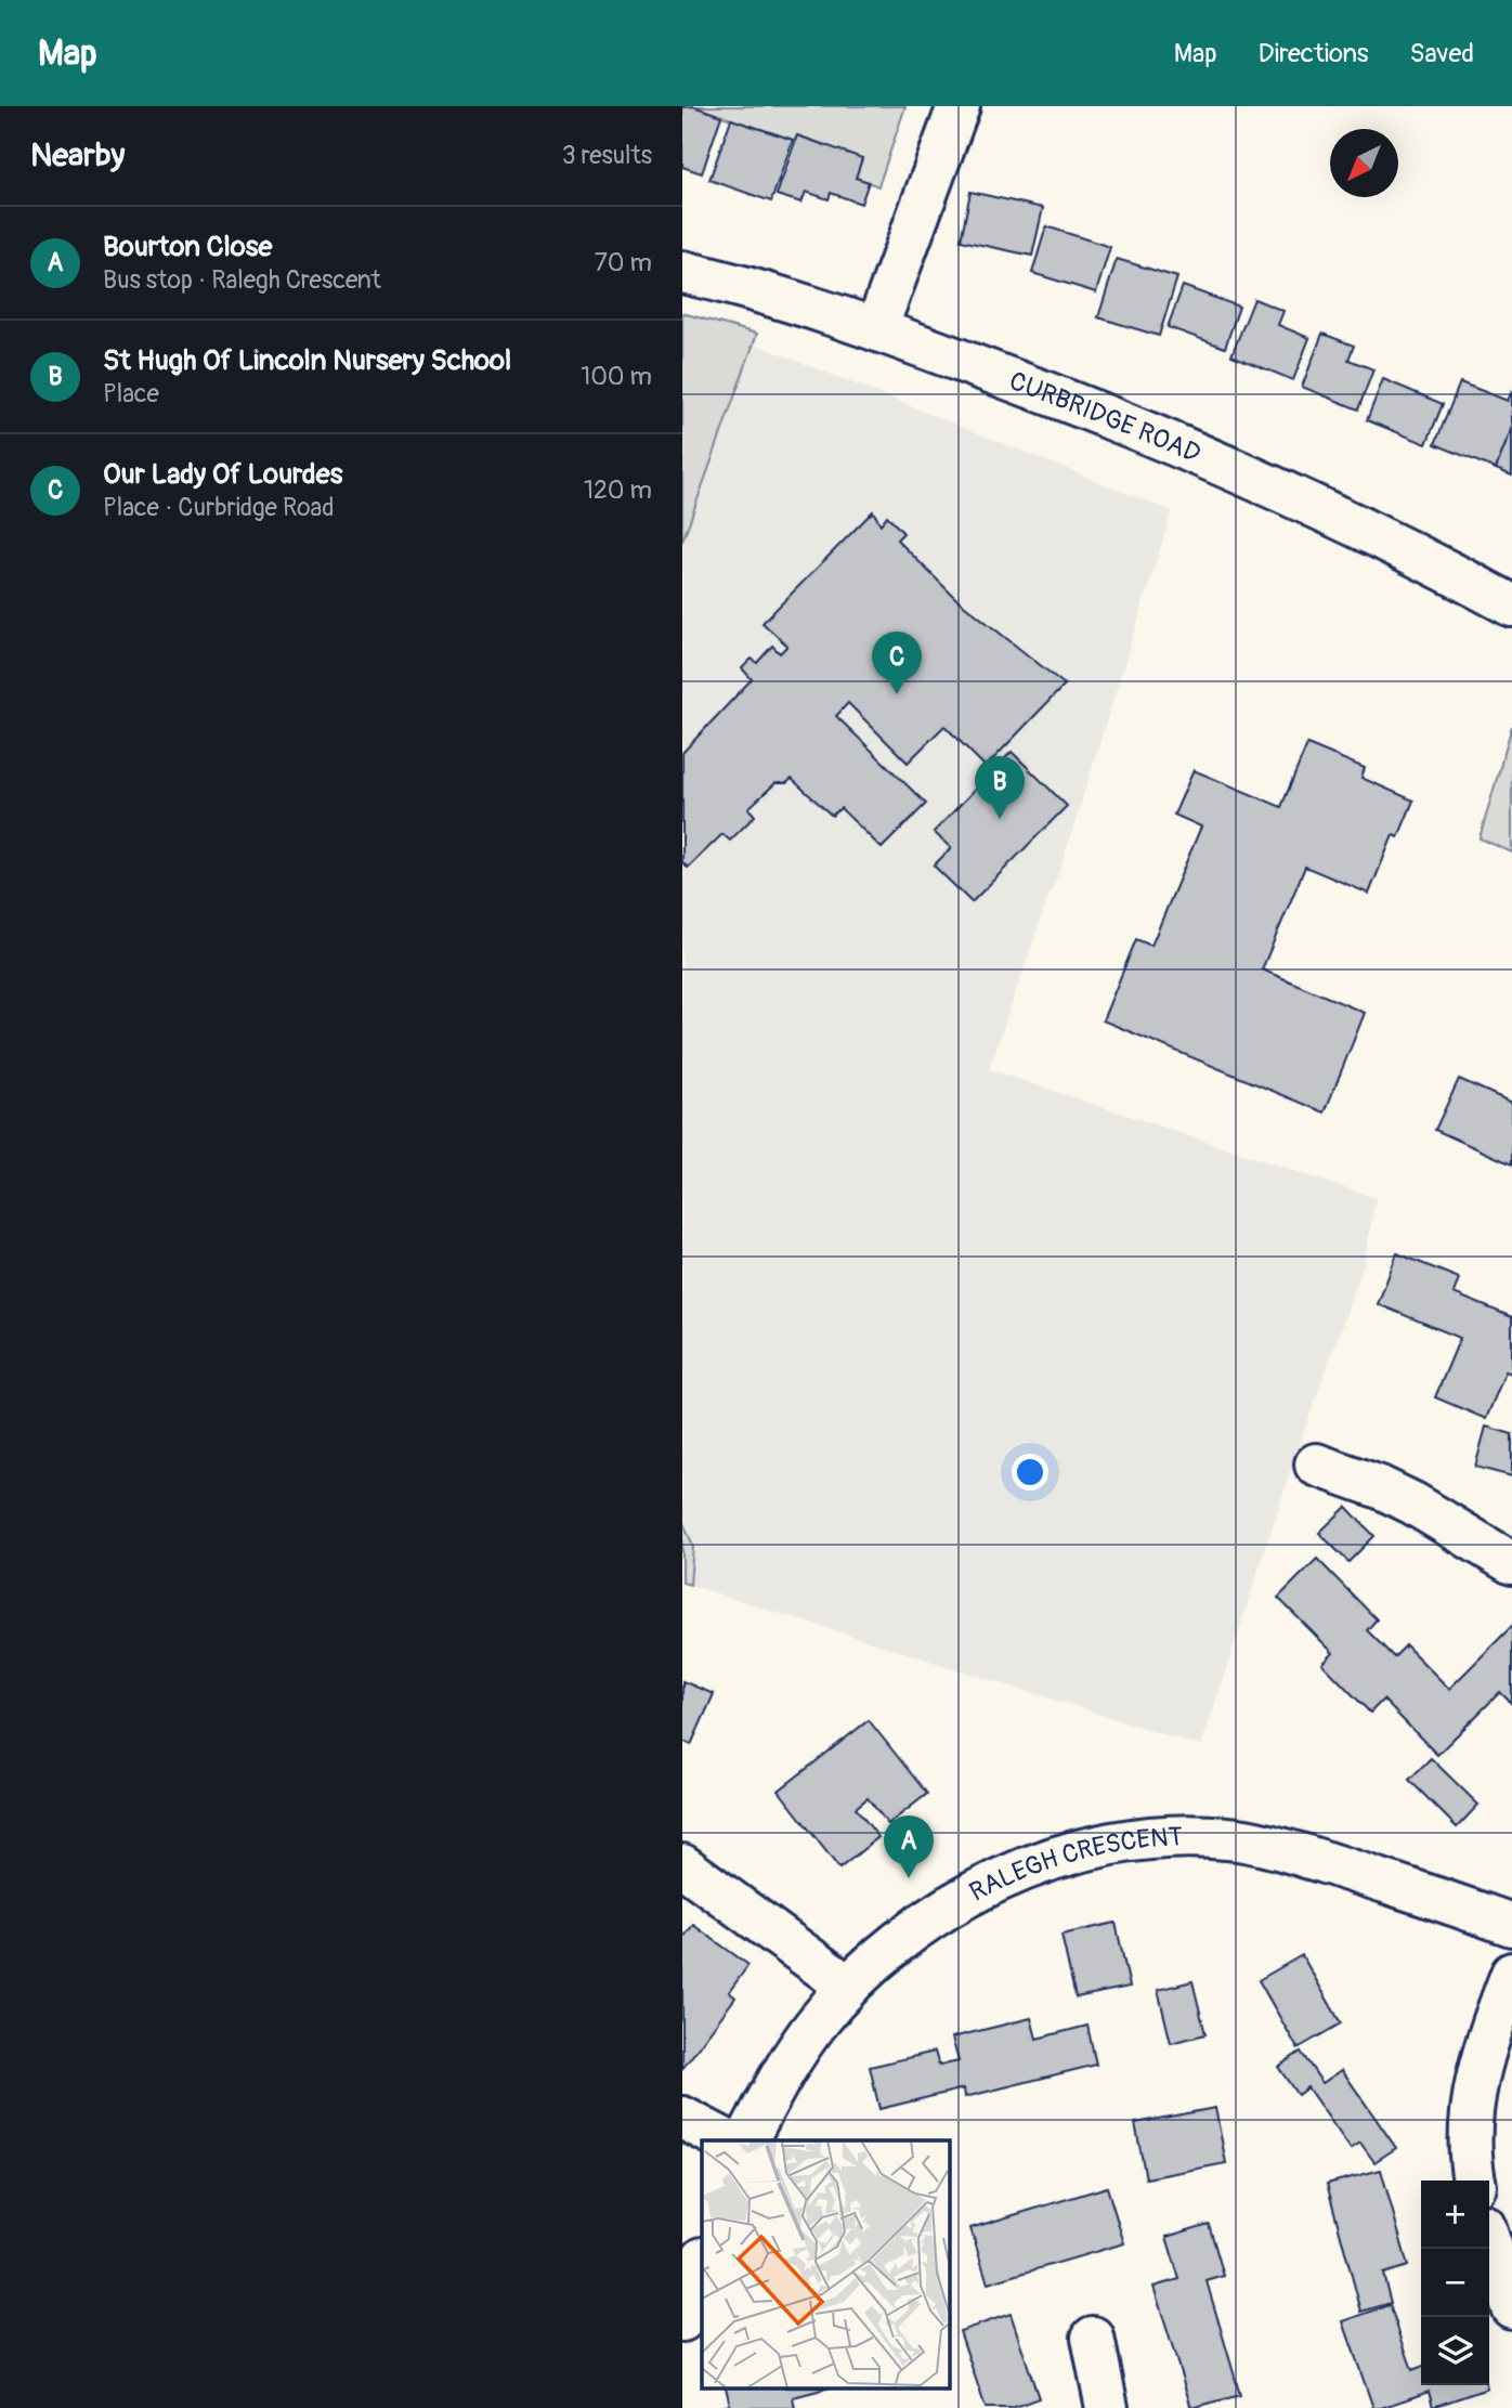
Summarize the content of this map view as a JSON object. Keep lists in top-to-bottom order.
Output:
{
  "streets": {
    "street": ["CURBRIDGE ROAD", "RALEGH CRESCENT"]
  },
  "north": "bottom left",
  "page": {
    "header": "Map",
    "nav": ["Map", "Directions", "Saved"],
    "heading": ["Nearby", "3 results"],
    "list": [
      {
        "mark": "A",
        "name": "Bourton Close",
        "note": "Bus stop · Ralegh Crescent",
        "value": "70 m"
      },
      {
        "mark": "B",
        "name": "St Hugh Of Lincoln Nursery School",
        "note": "Place",
        "value": "100 m"
      },
      {
        "mark": "C",
        "name": "Our Lady Of Lourdes",
        "note": "Place · Curbridge Road",
        "value": "120 m"
      }
    ],
    "pins": ["C", "B", "A"],
    "map_buttons": ["+", "−"]
  }
}
